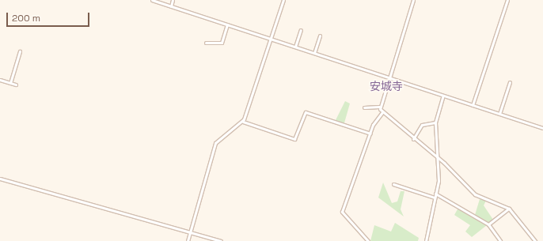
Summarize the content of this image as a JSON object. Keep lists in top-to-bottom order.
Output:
{
  "districts": ["安城寺"],
  "scale_bar": "200 m"
}
